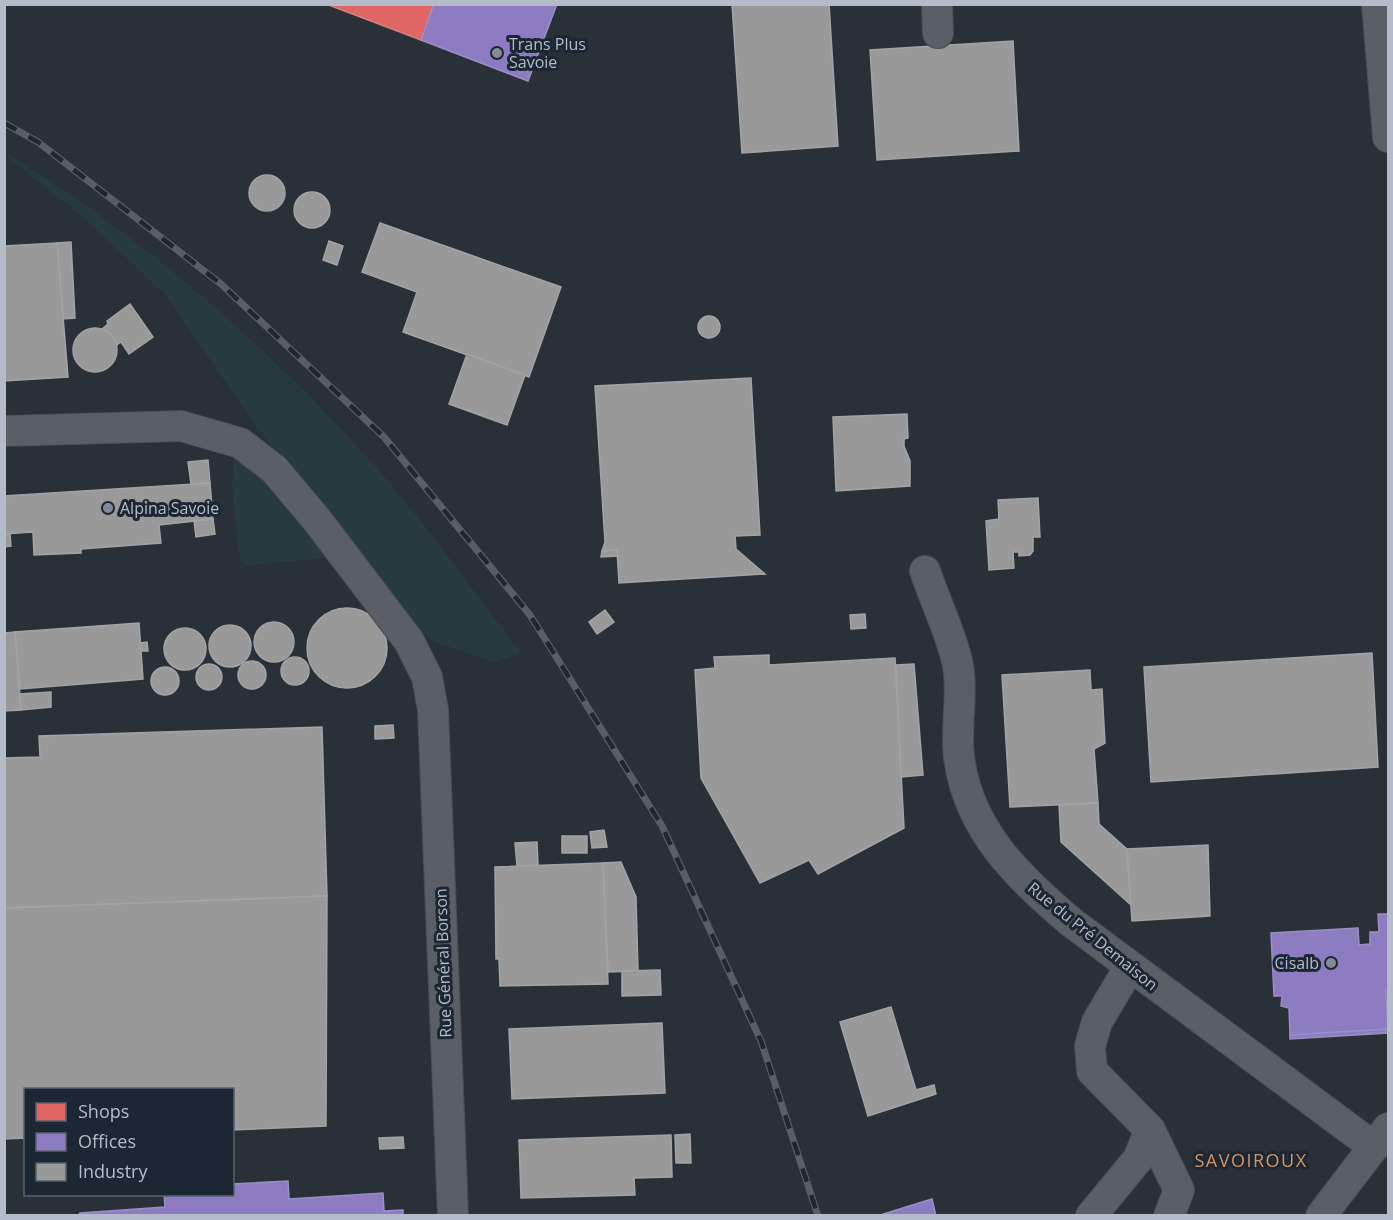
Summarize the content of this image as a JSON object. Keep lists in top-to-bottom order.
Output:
{
  "streets": {
    "street": ["Rue du Pré Demaison", "Rue Général Borson"]
  },
  "districts": ["SAVOIROUX"],
  "places": ["Trans Plus Savoie", "Alpina Savoie", "Cisalb"],
  "legend": ["Shops", "Offices", "Industry"]
}
